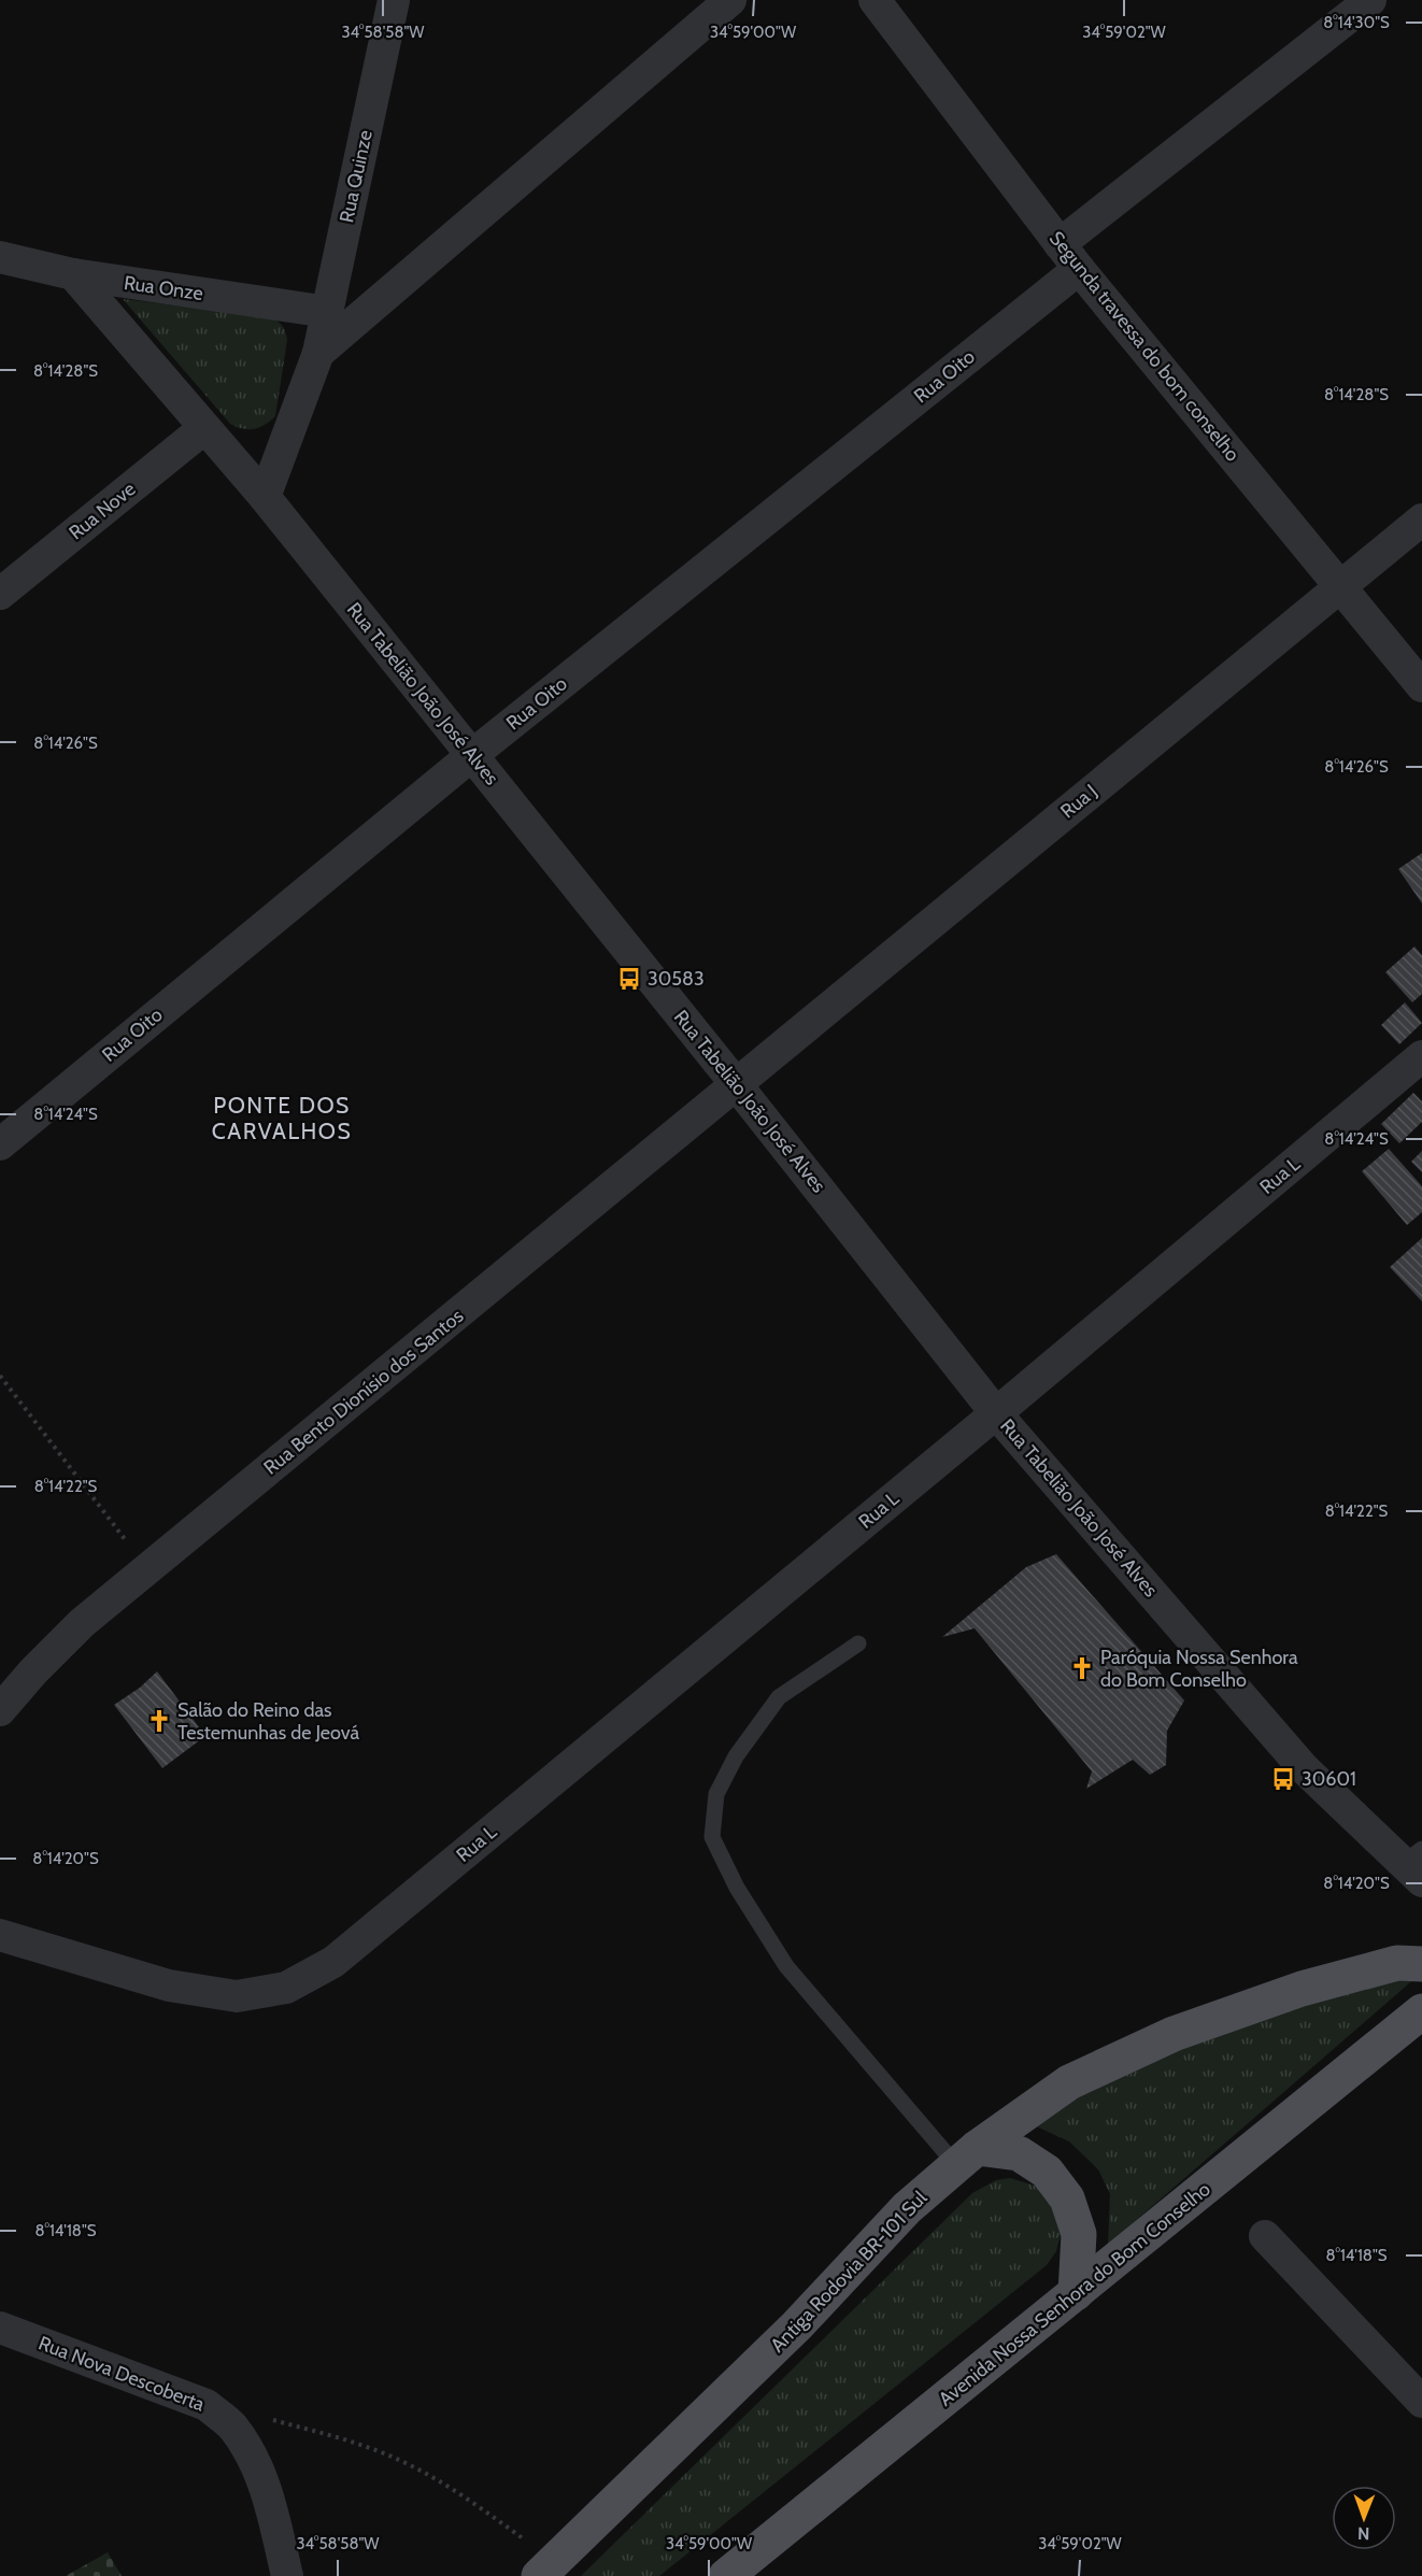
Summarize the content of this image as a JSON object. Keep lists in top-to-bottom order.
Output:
{
  "streets": {
    "main road": ["Antiga Rodovia BR-101 Sul", "Avenida Nossa Senhora do Bom Conselho"],
    "street": [
      "Rua Quinze",
      "Rua Onze",
      "Segunda travessa do bom conselho",
      "Rua Oito",
      "Rua Nove",
      "Rua Tabelião João José Alves",
      "Rua J",
      "Rua L",
      "Rua Bento Dionísio dos Santos",
      "Rua Nova Descoberta"
    ]
  },
  "crossings": [
    ["Rua Quinze", "Rua Onze"],
    ["Rua Quinze", "Rua Tabelião João José Alves"],
    ["Rua Onze", "Rua Tabelião João José Alves"],
    ["Segunda travessa do bom conselho", "Rua Oito"],
    ["Segunda travessa do bom conselho", "Rua J"],
    ["Rua Oito", "Rua Tabelião João José Alves"],
    ["Rua Nove", "Rua Tabelião João José Alves"],
    ["Rua Tabelião João José Alves", "Rua J"],
    ["Rua Tabelião João José Alves", "Rua L"],
    ["Rua Tabelião João José Alves", "Rua Bento Dionísio dos Santos"],
    ["Rua J", "Rua Bento Dionísio dos Santos"]
  ],
  "districts": ["PONTE DOS CARVALHOS"],
  "places": {
    "bus stop": ["30583", "30601"],
    "church": ["Paróquia Nossa Senhora do Bom Conselho", "Salão do Reino das Testemunhas de Jeová"]
  },
  "north": "bottom",
  "coordinates": [
    "8°14'30\"S",
    "34°58'58\"W",
    "34°59'00\"W",
    "34°59'02\"W",
    "8°14'28\"S",
    "8°14'26\"S",
    "8°14'24\"S",
    "8°14'22\"S",
    "8°14'20\"S",
    "8°14'18\"S"
  ]
}
